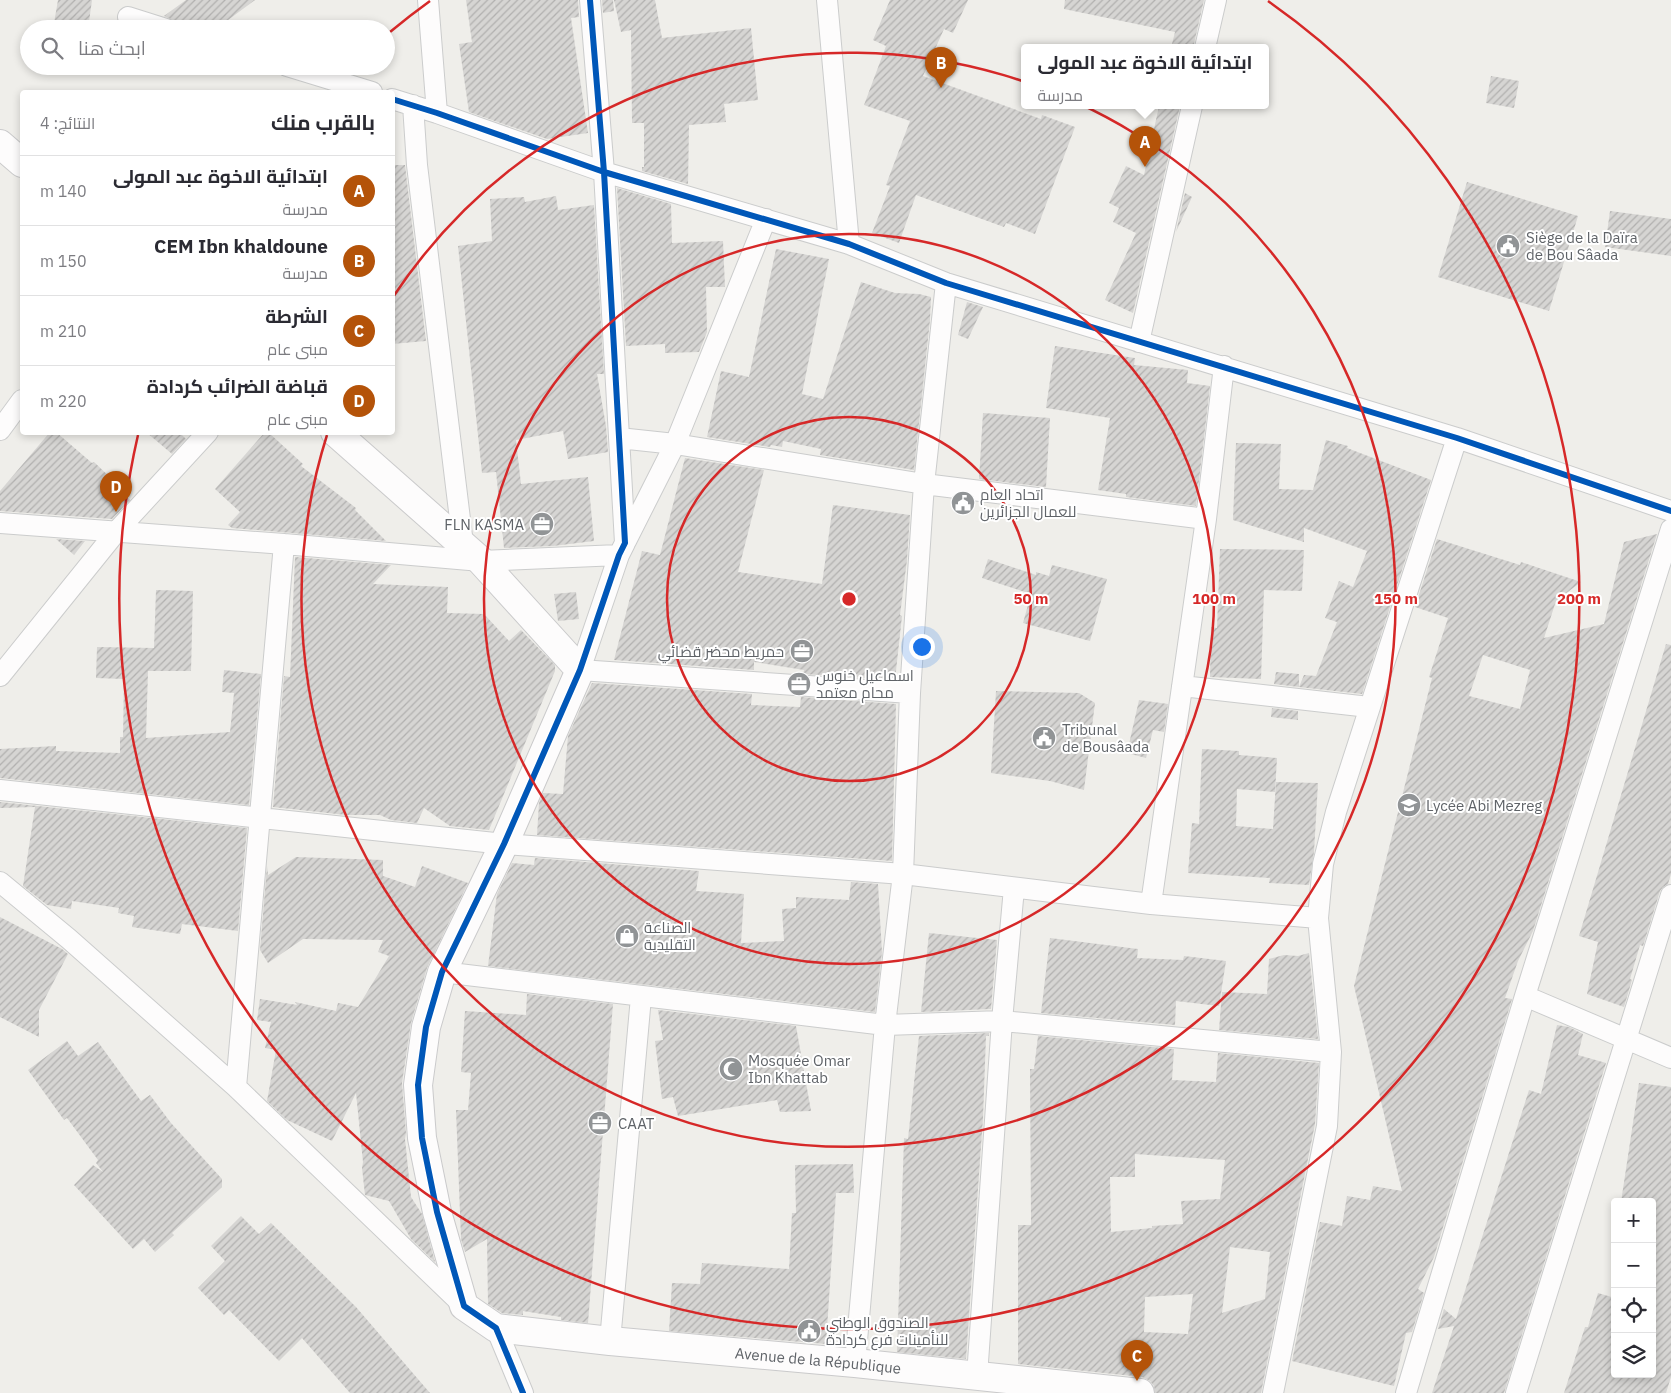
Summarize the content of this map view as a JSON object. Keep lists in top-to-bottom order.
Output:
{
  "streets": {
    "street": ["Avenue de la République"]
  },
  "places": {
    "public building": [
      "Siège de la Daïra de Bou Sâada",
      "اتحاد العام للعمال الجزائرين",
      "Tribunal de Bousâada",
      "الصندوق الوطني للنأمينات فرع كردادة"
    ],
    "office": [
      "FLN KASMA",
      "حمريط محضر قضائي",
      "اسماعيل خنوس محام معتمد",
      "CAAT"
    ],
    "school or university": ["Lycée Abi Mezreg"],
    "shop": ["الصناعة التقليدية"],
    "mosque": ["Mosquée Omar Ibn Khattab"]
  },
  "page": {
    "search": "ابحث هنا",
    "popup": ["ابتدائية الاخوة عبد المولى", "مدرسة"],
    "pins": [
      "B",
      "A",
      "D",
      "C"
    ],
    "heading": ["بالقرب منك", "النتائج: 4"],
    "list": [
      {
        "mark": "A",
        "name": "ابتدائية الاخوة عبد المولى",
        "note": "مدرسة",
        "value": "140 m"
      },
      {
        "mark": "B",
        "name": "CEM Ibn khaldoune",
        "note": "مدرسة",
        "value": "150 m"
      },
      {
        "mark": "C",
        "name": "الشرطة",
        "note": "مبنى عام",
        "value": "210 m"
      },
      {
        "mark": "D",
        "name": "قباضة الضرائب كردادة",
        "note": "مبنى عام",
        "value": "220 m"
      }
    ],
    "map_buttons": ["+", "−"]
  },
  "rings": [
    "50 m",
    "100 m",
    "150 m",
    "200 m"
  ]
}
